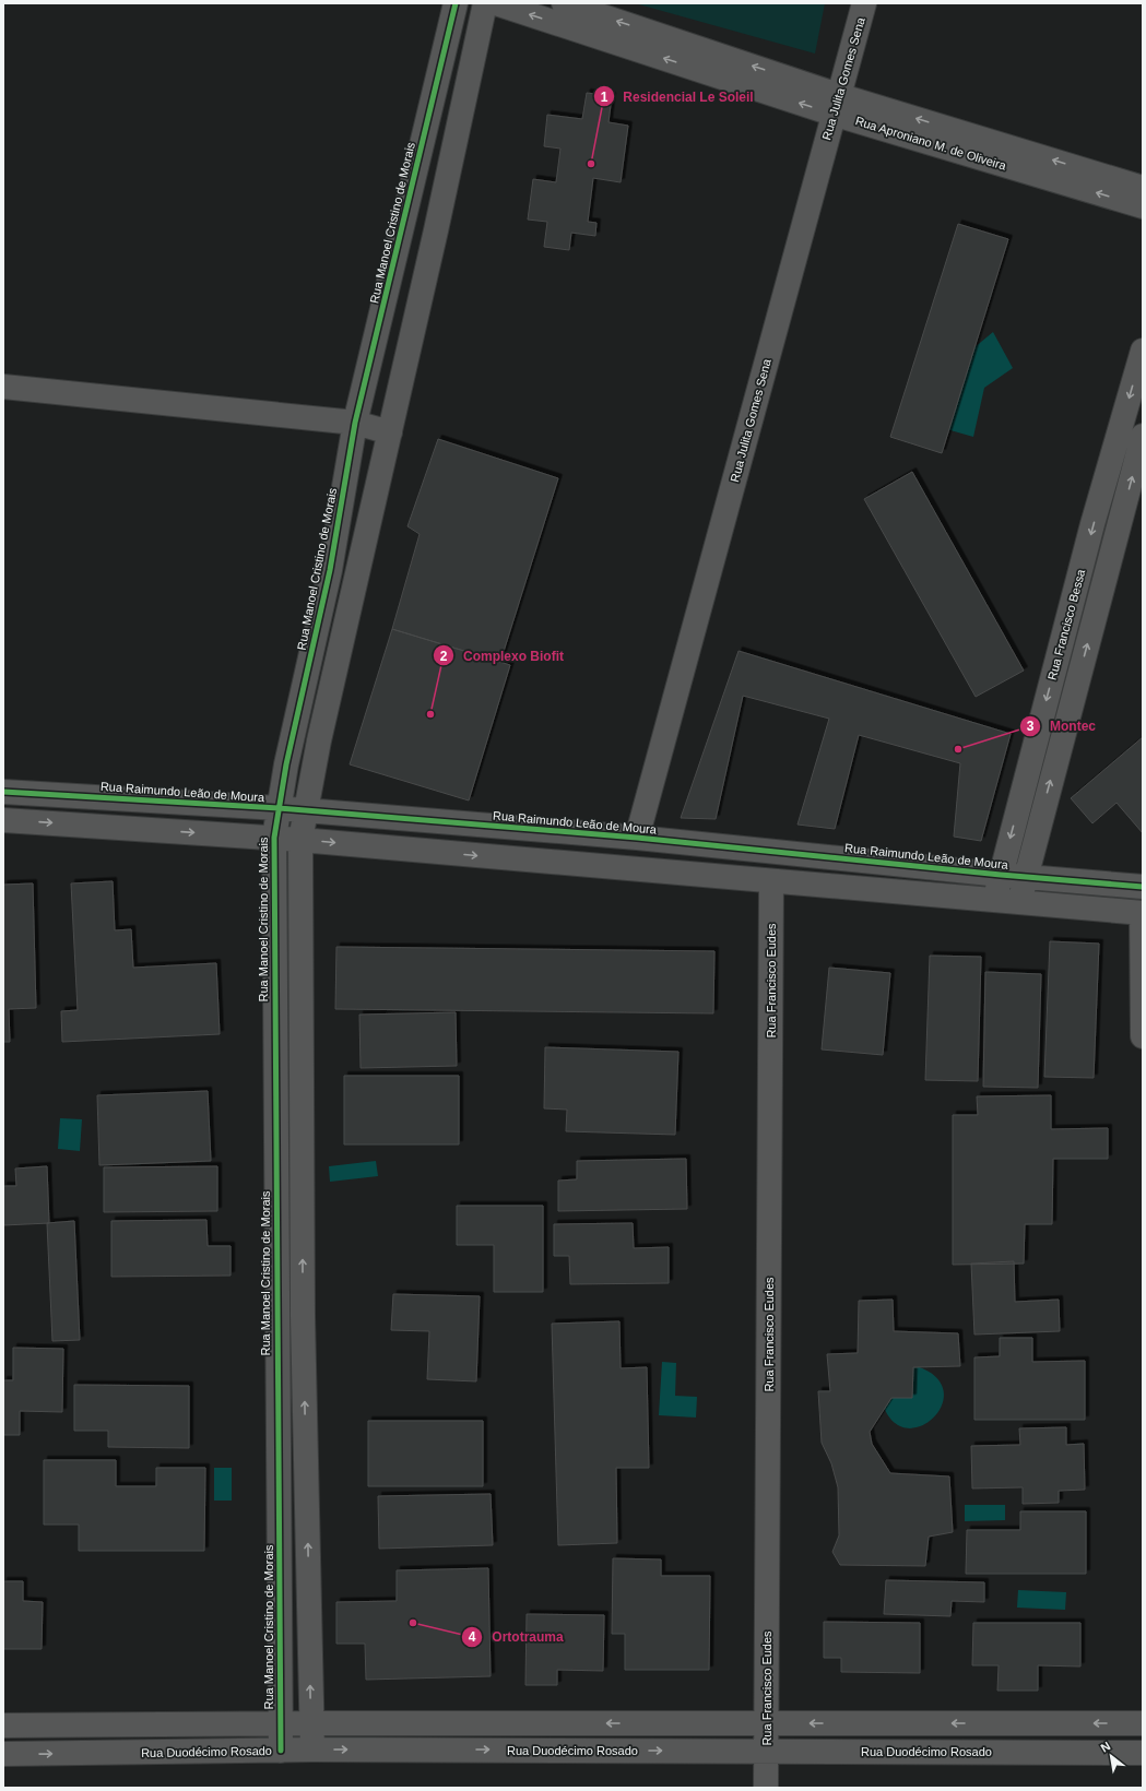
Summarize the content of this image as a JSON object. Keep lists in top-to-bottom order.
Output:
{
  "streets": {
    "street": [
      "Rua Julita Gomes Sena",
      "Rua Aproniano M. de Oliveira",
      "Rua Manoel Cristino de Morais",
      "Rua Francisco Bessa",
      "Rua Raimundo Leão de Moura",
      "Rua Francisco Eudes",
      "Rua Duodécimo Rosado"
    ]
  },
  "crossings": [
    ["Rua Julita Gomes Sena", "Rua Aproniano M. de Oliveira"],
    ["Rua Julita Gomes Sena", "Rua Raimundo Leão de Moura"],
    ["Rua Manoel Cristino de Morais", "Rua Raimundo Leão de Moura"],
    ["Rua Manoel Cristino de Morais", "Rua Duodécimo Rosado"],
    ["Rua Francisco Bessa", "Rua Raimundo Leão de Moura"],
    ["Rua Francisco Eudes", "Rua Duodécimo Rosado"]
  ],
  "one_way": ["Rua Aproniano M. de Oliveira"],
  "places": [
    "Residencial Le Soleil",
    "Complexo Biofit",
    "Montec",
    "Ortotrauma"
  ],
  "north": "top left"
}
